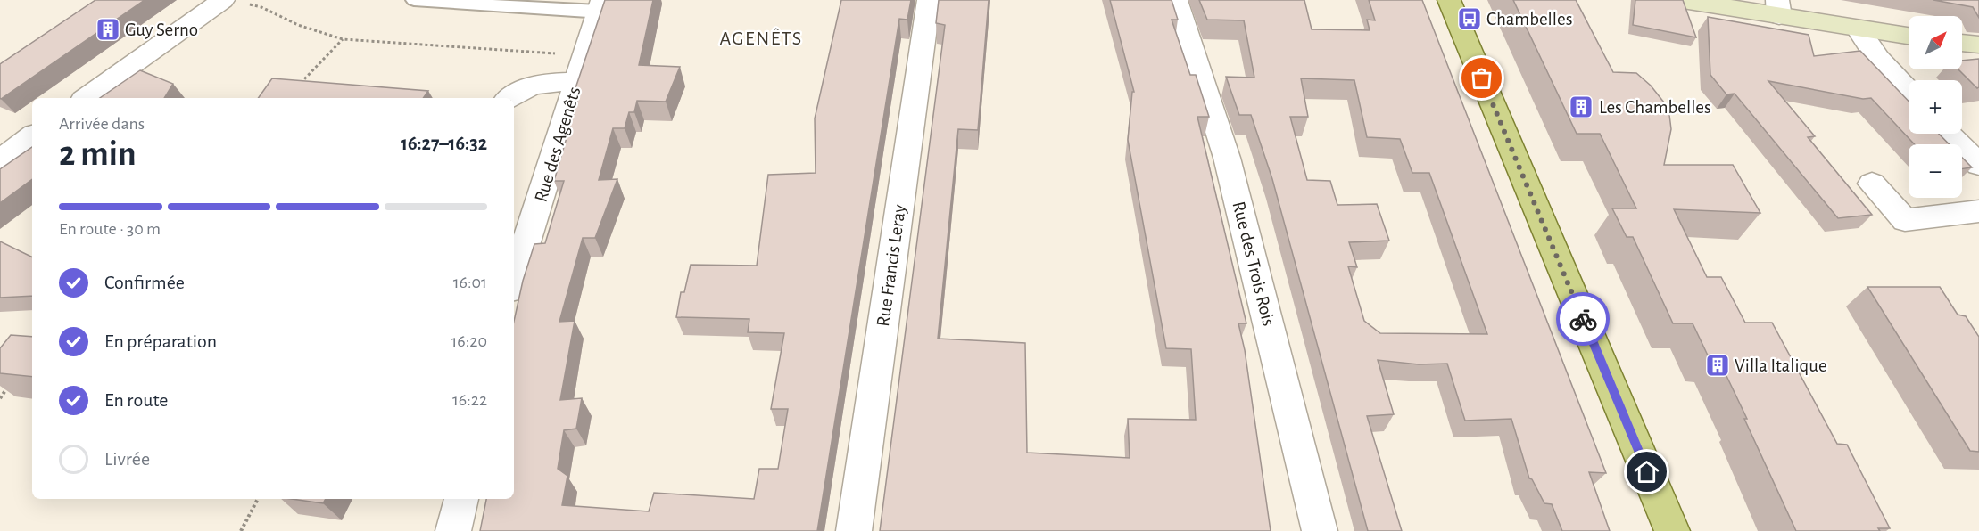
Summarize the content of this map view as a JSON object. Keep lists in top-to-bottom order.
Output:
{
  "streets": {
    "street": ["Rue des Agenêts", "Rue des Trois Rois", "Rue Francis Leray"]
  },
  "districts": ["AGENÊTS"],
  "places": {
    "bus stop": ["Chambelles"],
    "building": ["Guy Serno", "Les Chambelles", "Villa Italique"]
  },
  "north": "top right",
  "page": {
    "map_buttons": ["+", "−"],
    "heading": ["2 min", "Arrivée dans", "16:27–16:32"],
    "bar": "En route · 30 m",
    "list": [
      ["Confirmée", "16:01"],
      ["En préparation", "16:20"],
      ["En route", "16:22"],
      "Livrée"
    ]
  }
}
